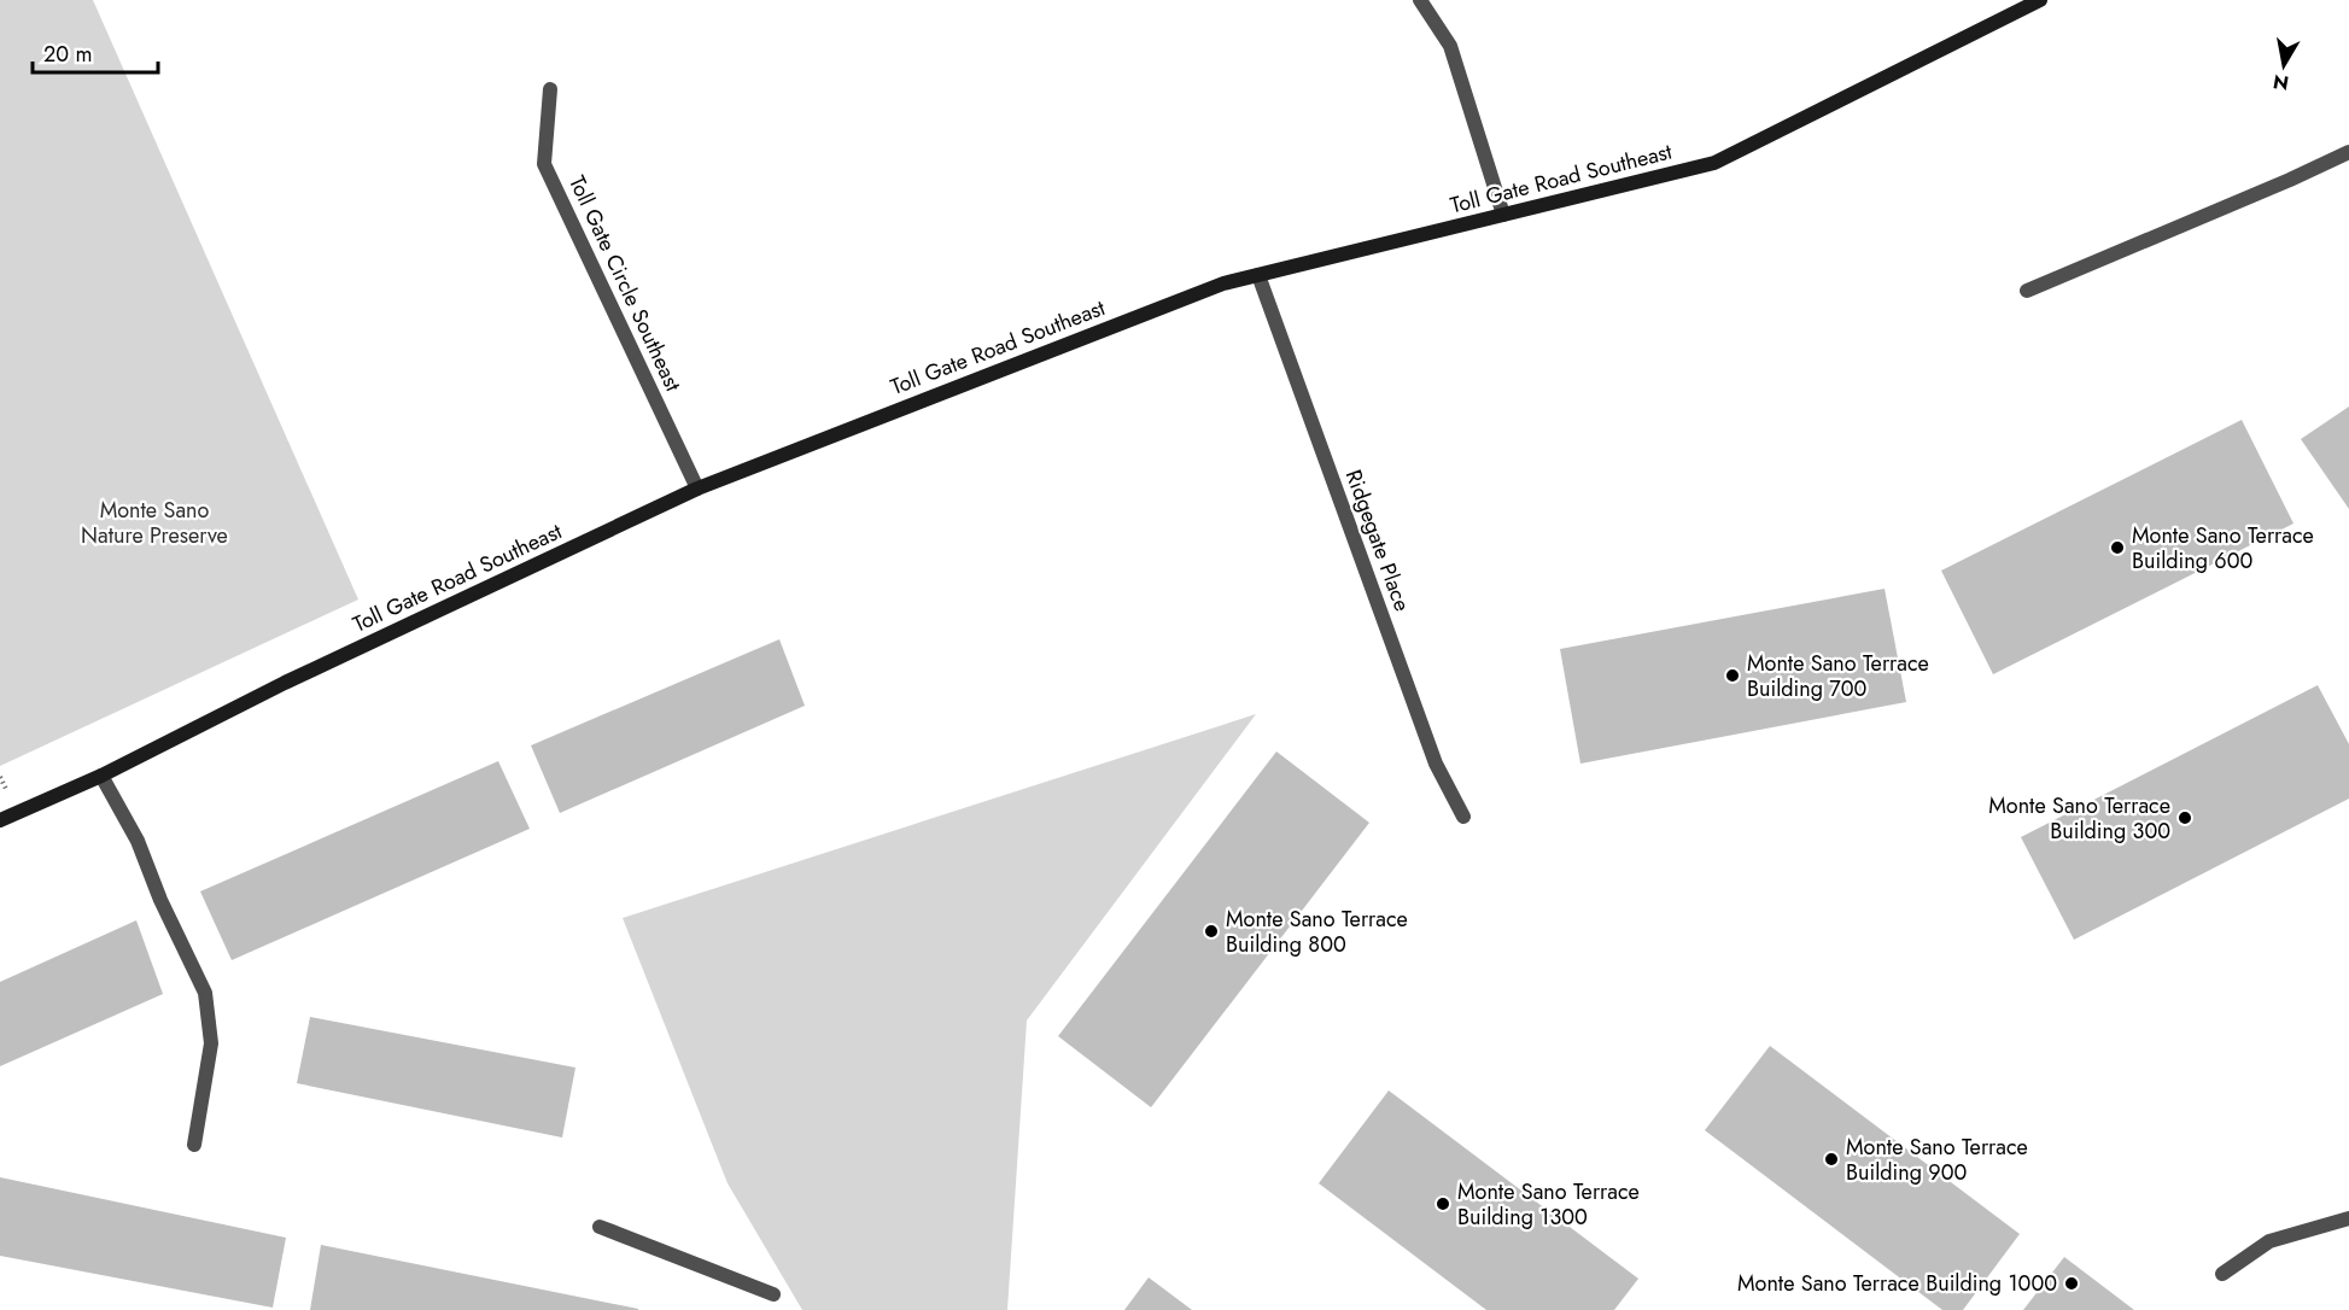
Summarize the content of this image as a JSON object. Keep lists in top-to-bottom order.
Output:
{
  "streets": {
    "street": ["Toll Gate Road Southeast", "Toll Gate Circle Southeast", "Ridgegate Place"]
  },
  "crossings": [
    ["Toll Gate Road Southeast", "Toll Gate Circle Southeast"],
    ["Toll Gate Road Southeast", "Ridgegate Place"]
  ],
  "parks": ["Monte Sano Nature Preserve"],
  "places": [
    "Monte Sano Terrace Building 600",
    "Monte Sano Terrace Building 700",
    "Monte Sano Terrace Building 300",
    "Monte Sano Terrace Building 800",
    "Monte Sano Terrace Building 900",
    "Monte Sano Terrace Building 1300",
    "Monte Sano Terrace Building 1000"
  ],
  "scale_bar": "20 m",
  "north": "bottom"
}
